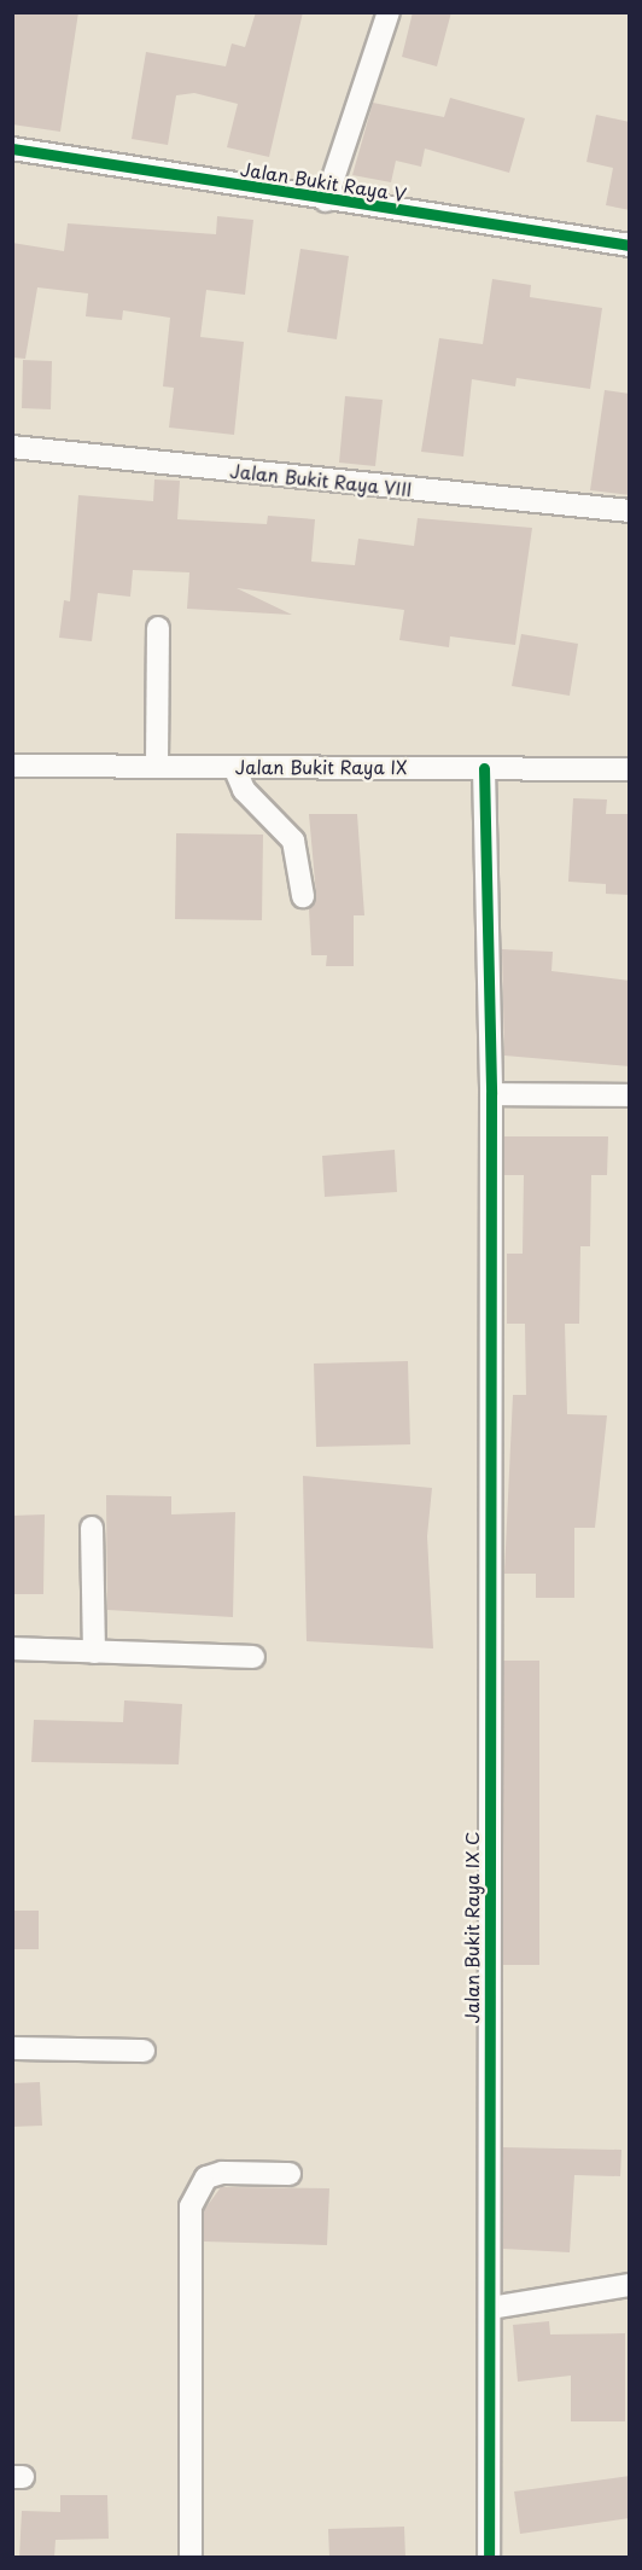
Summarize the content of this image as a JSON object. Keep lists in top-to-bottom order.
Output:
{
  "streets": {
    "street": [
      "Jalan Bukit Raya V",
      "Jalan Bukit Raya VIII",
      "Jalan Bukit Raya IX",
      "Jalan Bukit Raya IX C"
    ]
  },
  "crossings": [
    ["Jalan Bukit Raya IX", "Jalan Bukit Raya IX C"]
  ]
}
